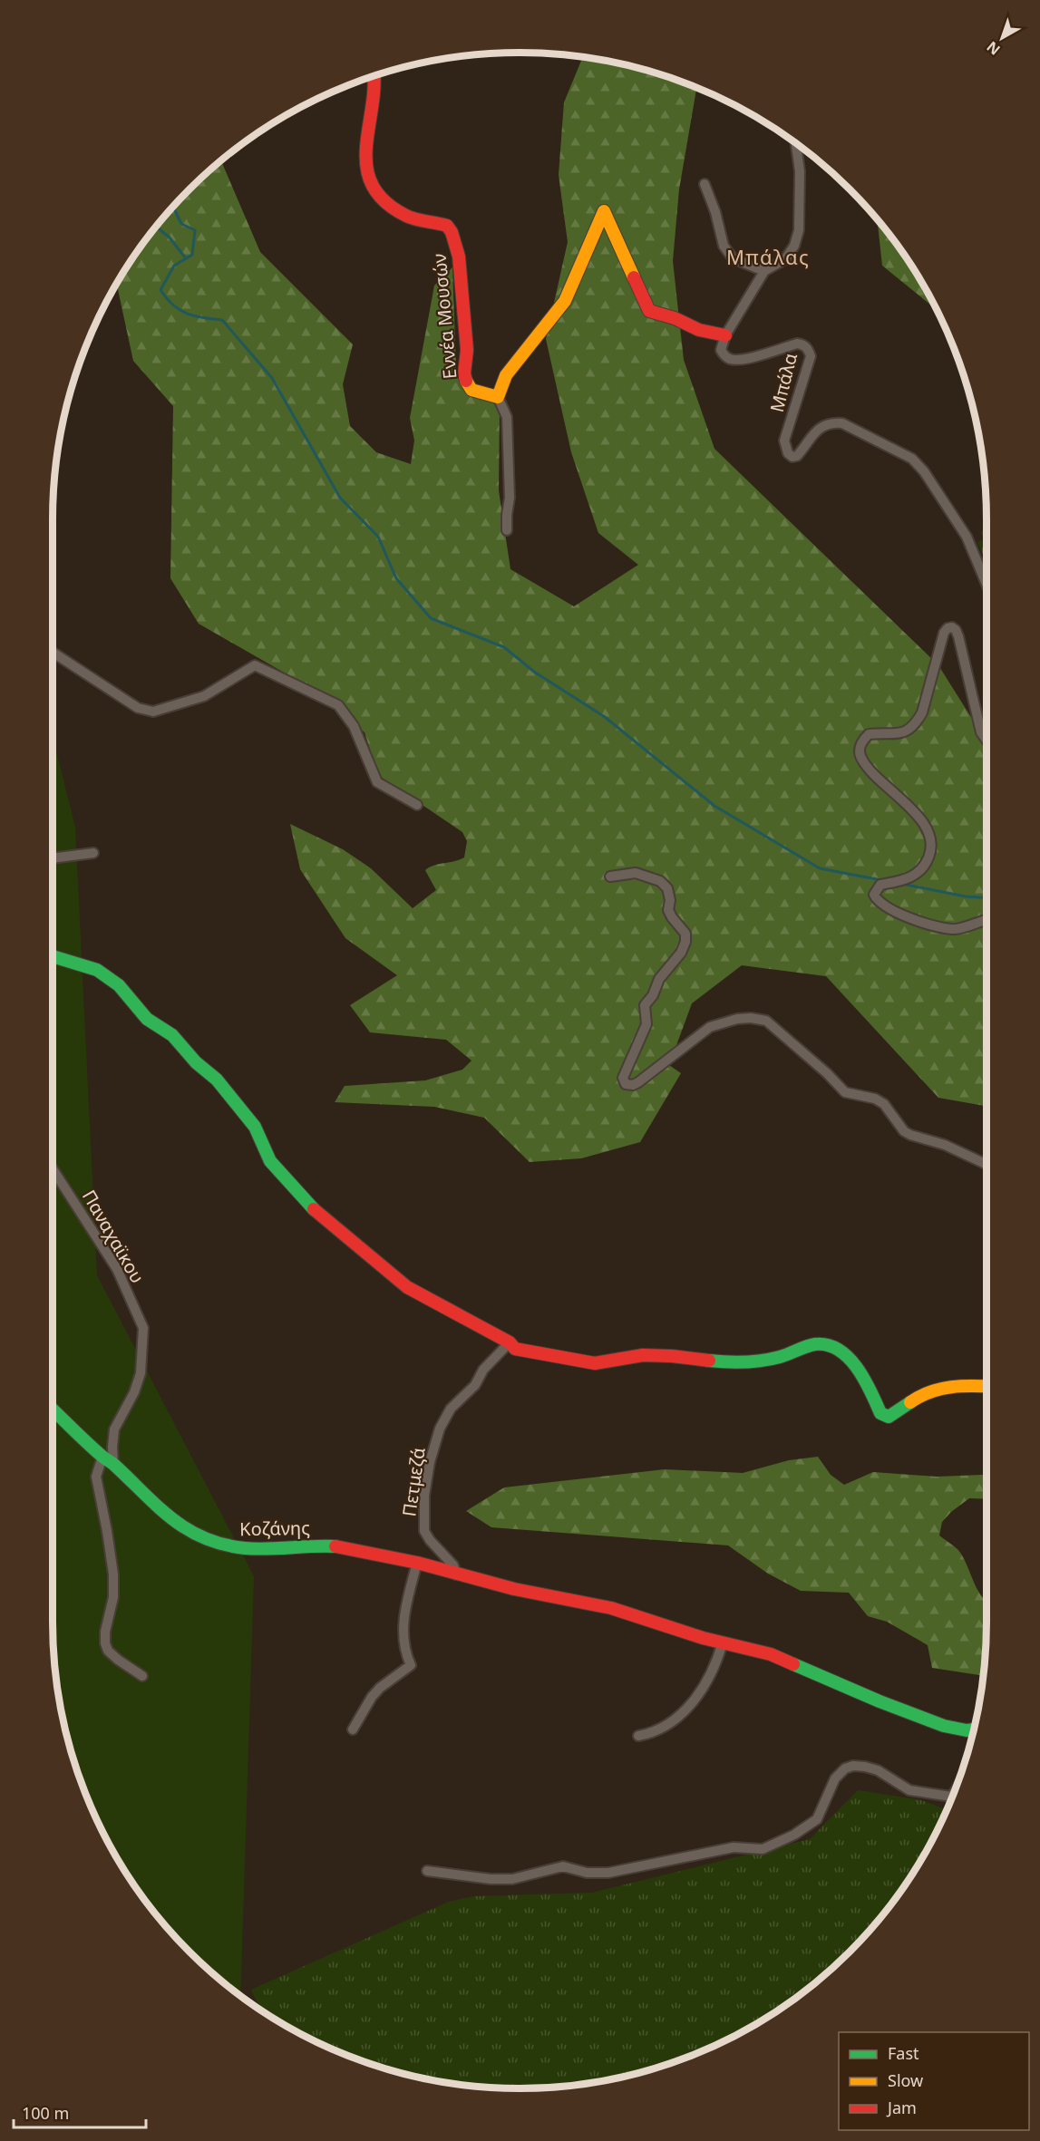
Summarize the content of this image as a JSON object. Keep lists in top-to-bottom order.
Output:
{
  "streets": {
    "street": [
      "Εννέα Μουσών",
      "Μπάλα",
      "Παναχαϊκου",
      "Πετμεζά",
      "Κοζάνης"
    ]
  },
  "crossings": [
    ["Παναχαϊκου", "Κοζάνης"],
    ["Πετμεζά", "Κοζάνης"]
  ],
  "districts": ["Μπάλας"],
  "legend": ["Fast", "Slow", "Jam"],
  "scale_bar": "100 m",
  "north": "bottom left"
}
